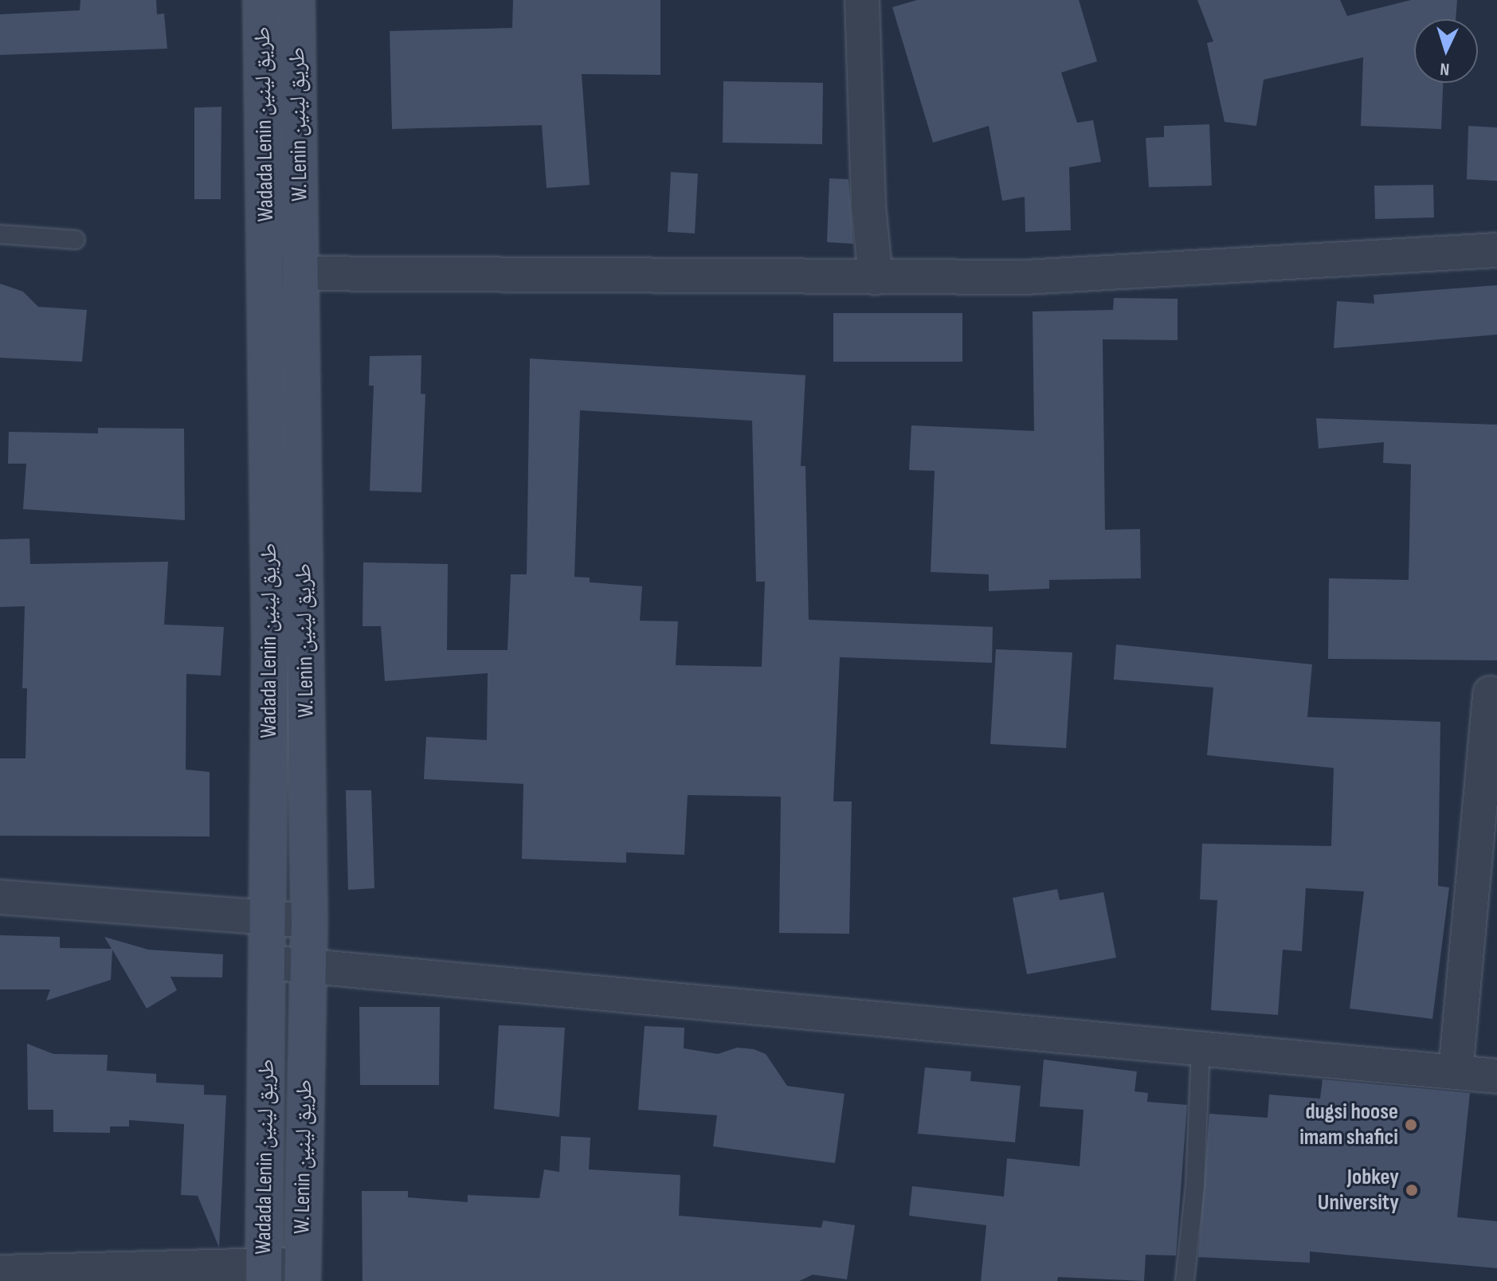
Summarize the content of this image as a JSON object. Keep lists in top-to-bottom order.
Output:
{
  "streets": {
    "main road": ["Wadada Lenin طريق لينين", "W. Lenin طريق لينين"]
  },
  "crossings": [
    ["Wadada Lenin طريق لينين", "W. Lenin طريق لينين"]
  ],
  "places": ["dugsi hoose imam shafici", "Jobkey University"],
  "north": "bottom"
}
